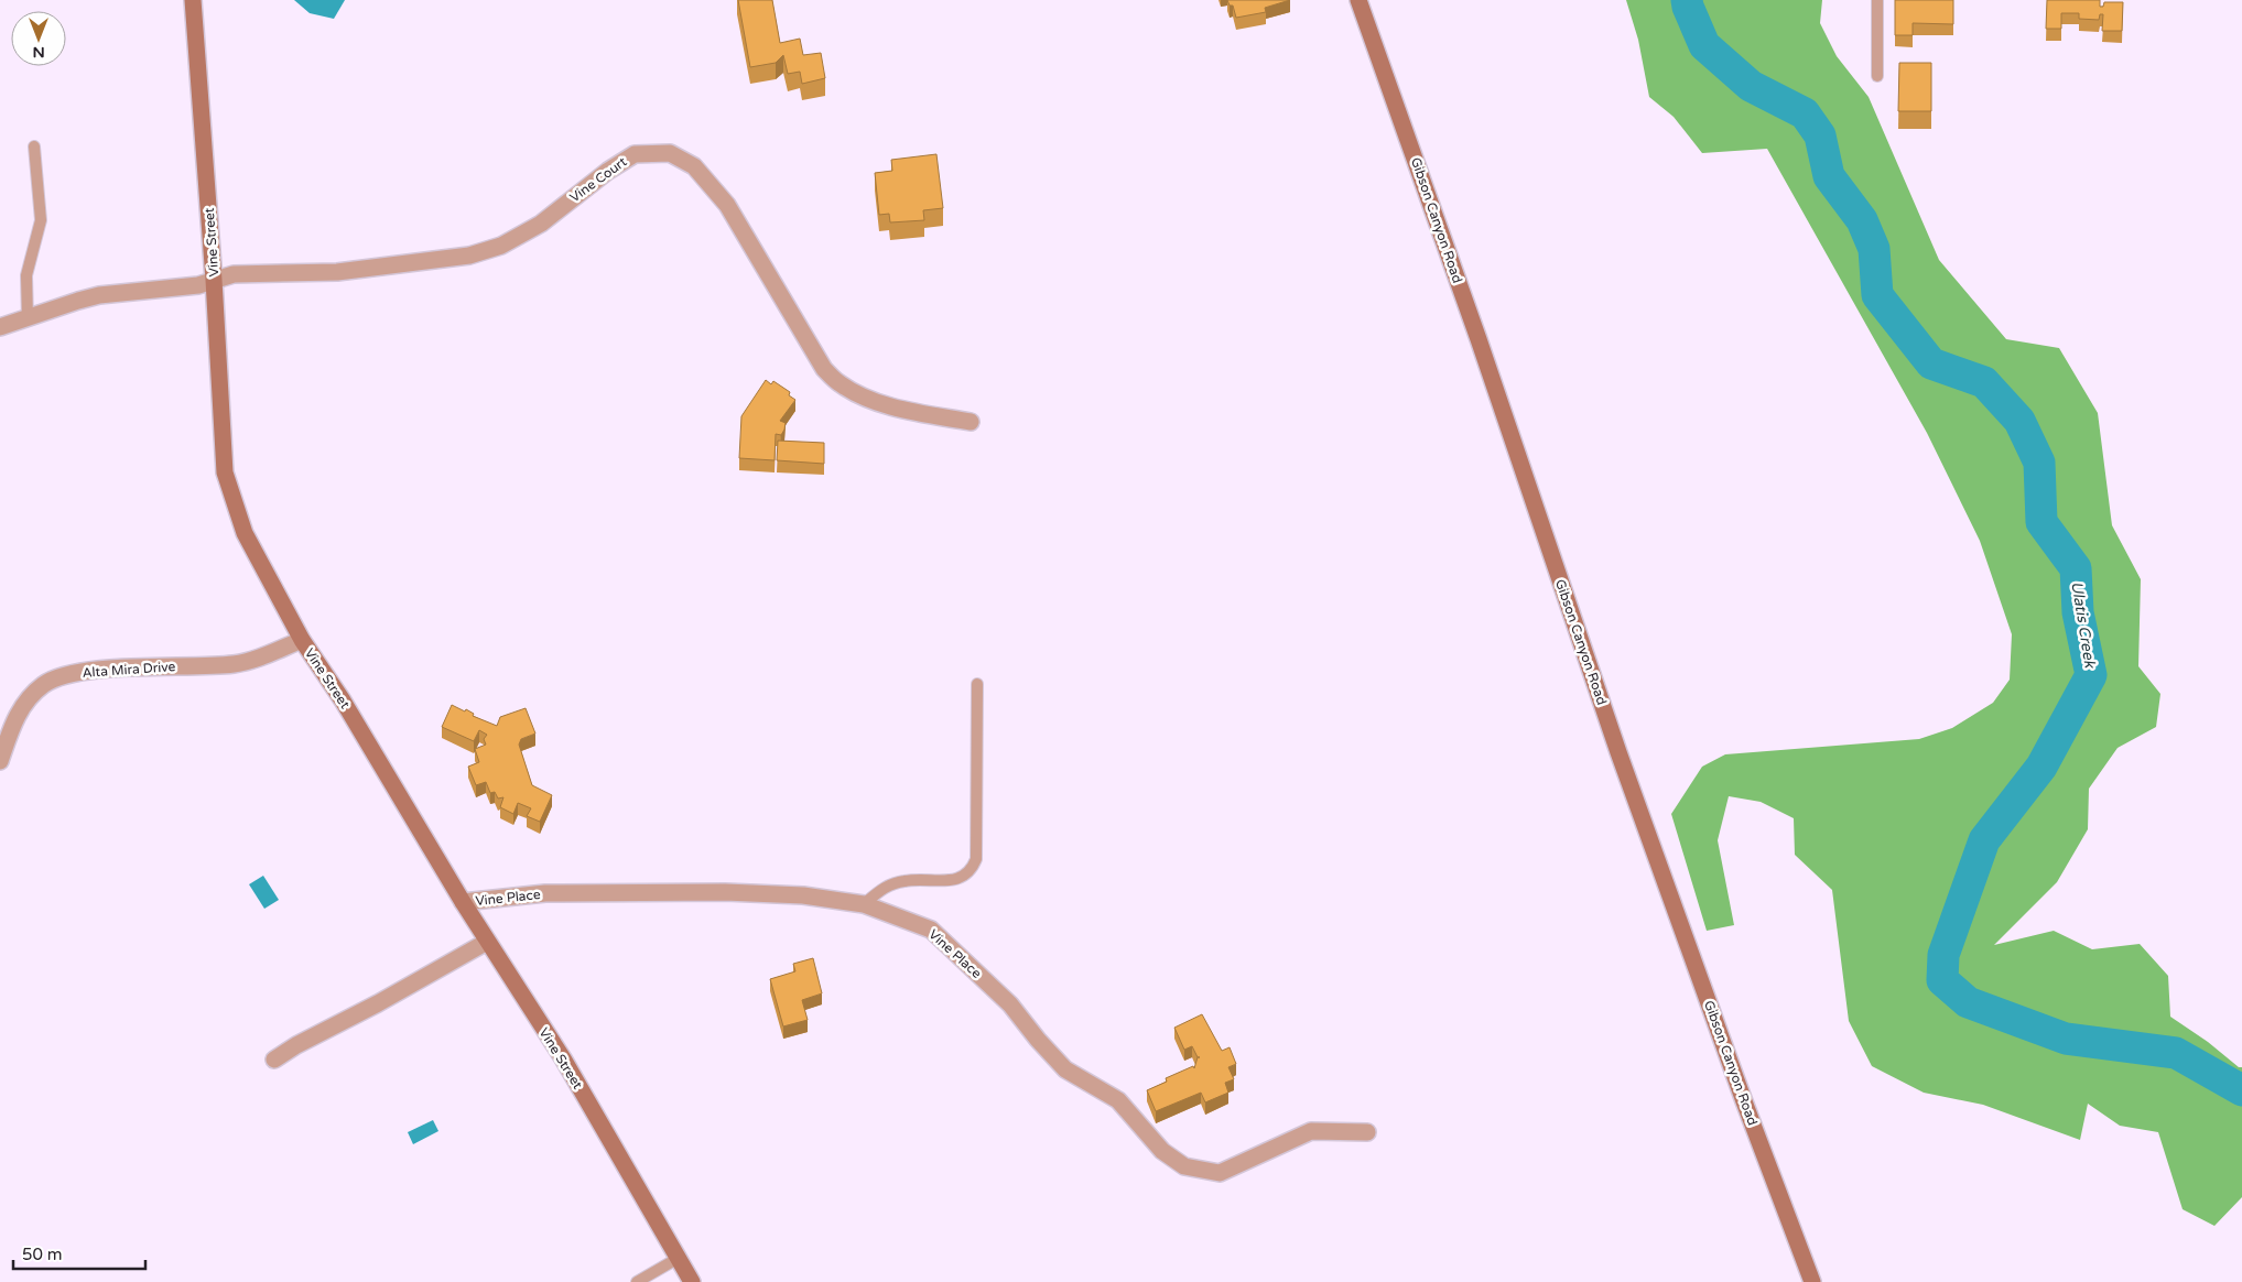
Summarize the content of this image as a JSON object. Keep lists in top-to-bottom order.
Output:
{
  "streets": {
    "street": [
      "Vine Court",
      "Gibson Canyon Road",
      "Vine Street",
      "Alta Mira Drive",
      "Vine Place"
    ]
  },
  "crossings": [
    ["Vine Court", "Vine Street"],
    ["Vine Street", "Alta Mira Drive"],
    ["Vine Street", "Vine Place"]
  ],
  "water": ["Ulatis Creek"],
  "scale_bar": "50 m",
  "north": "bottom"
}
